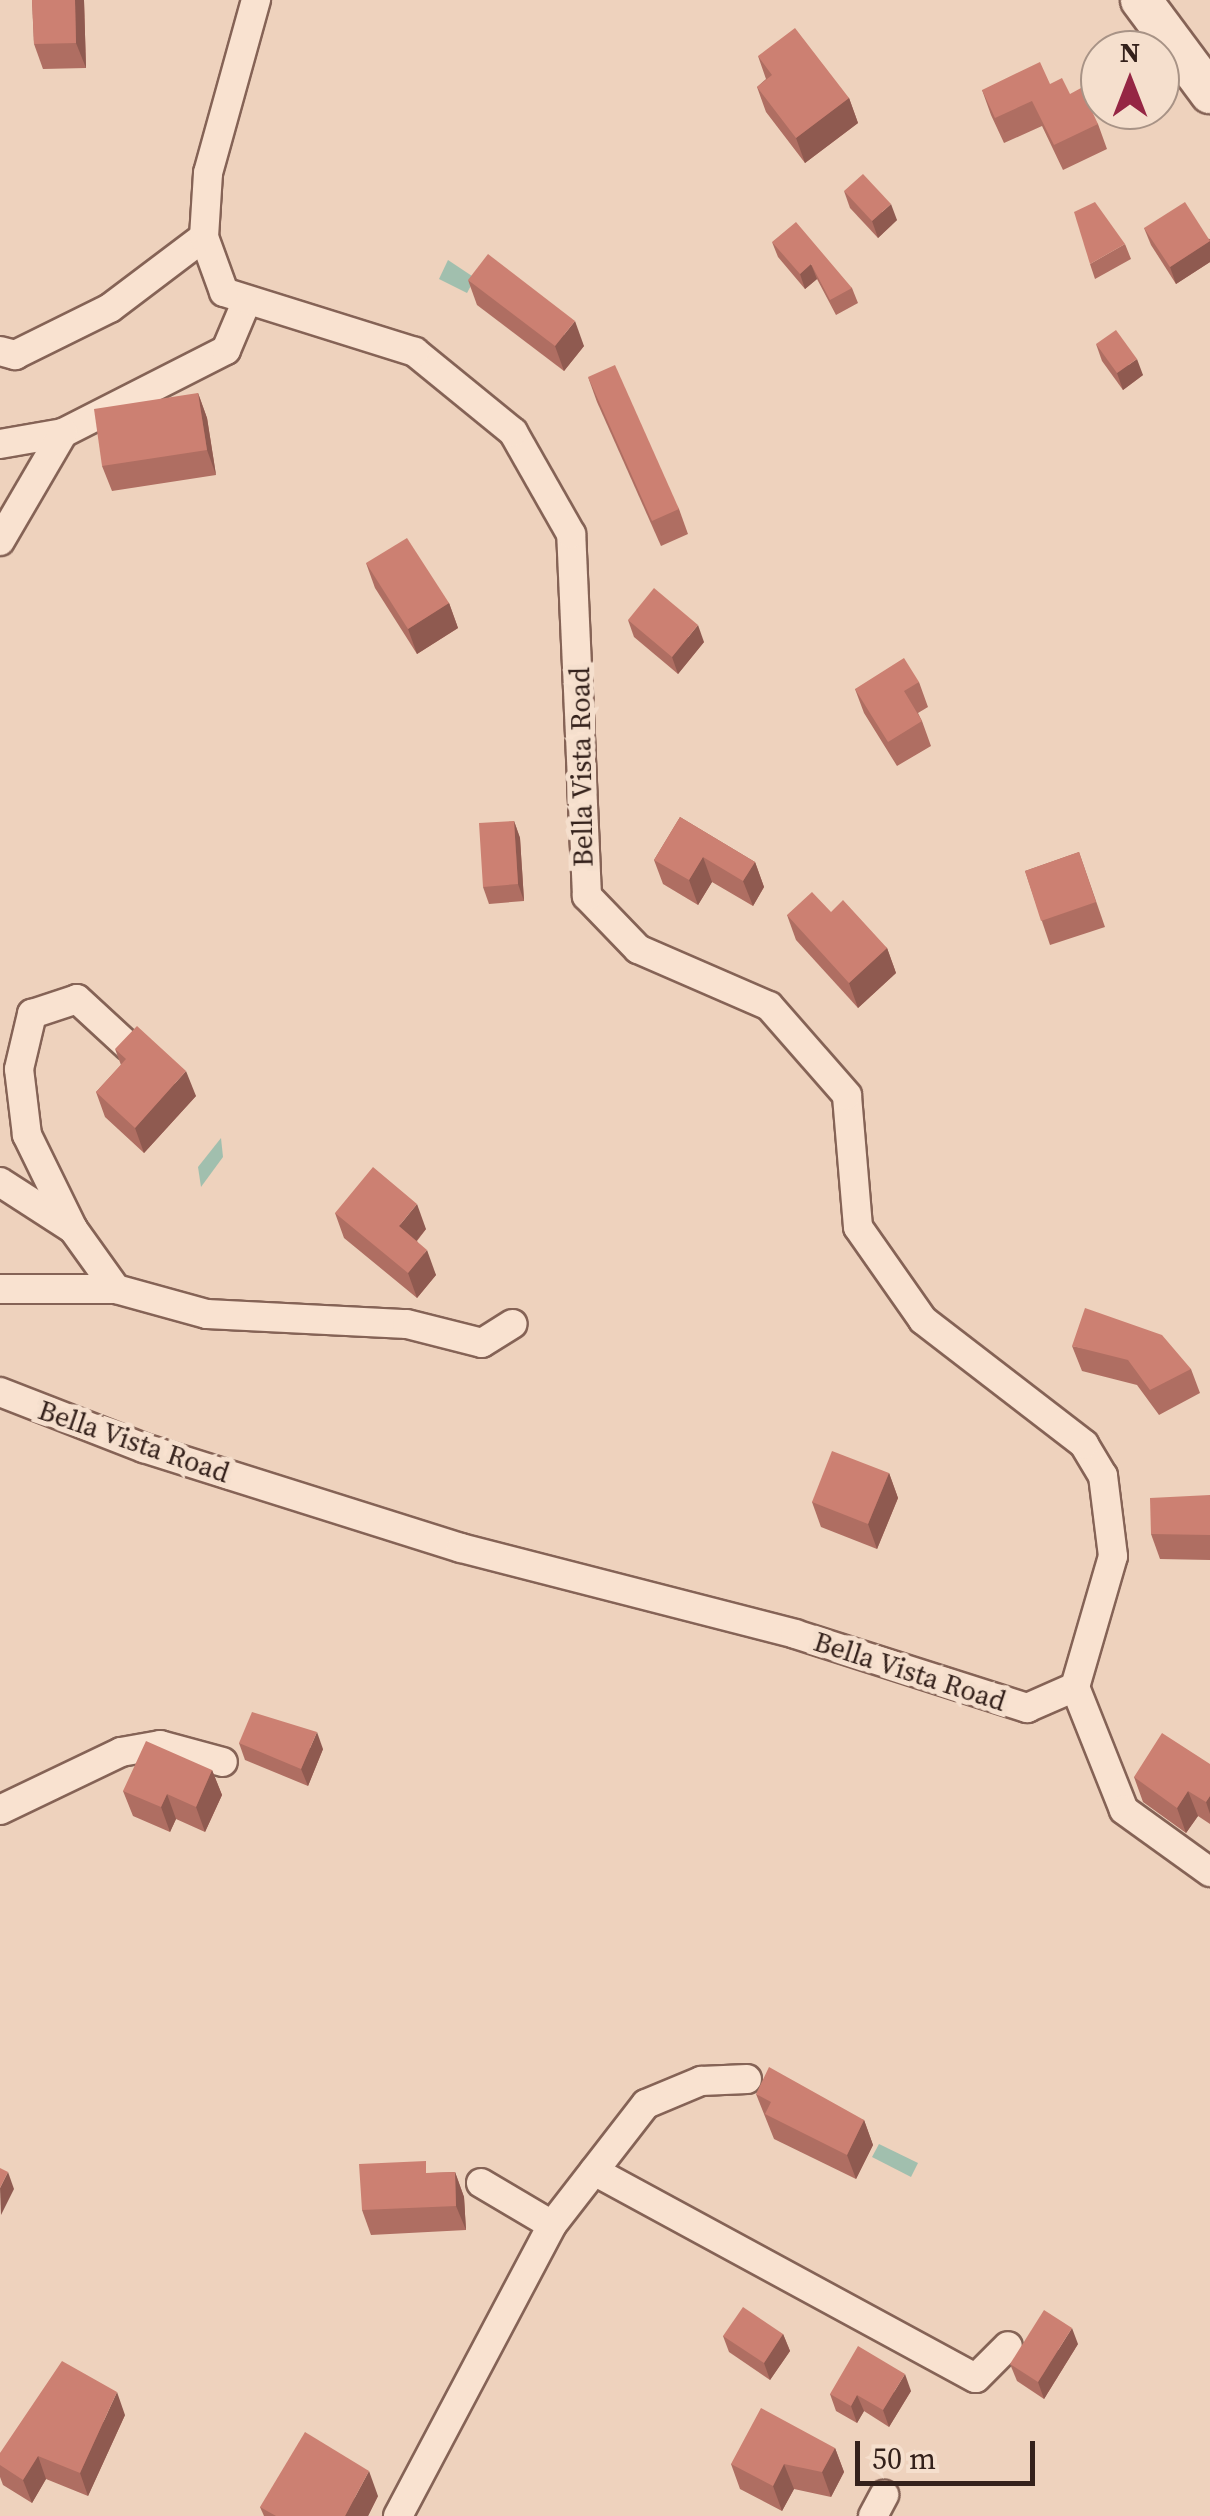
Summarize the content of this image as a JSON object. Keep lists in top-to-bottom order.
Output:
{
  "streets": {
    "street": ["Bella Vista Road"]
  },
  "scale_bar": "50 m",
  "north": "top"
}
